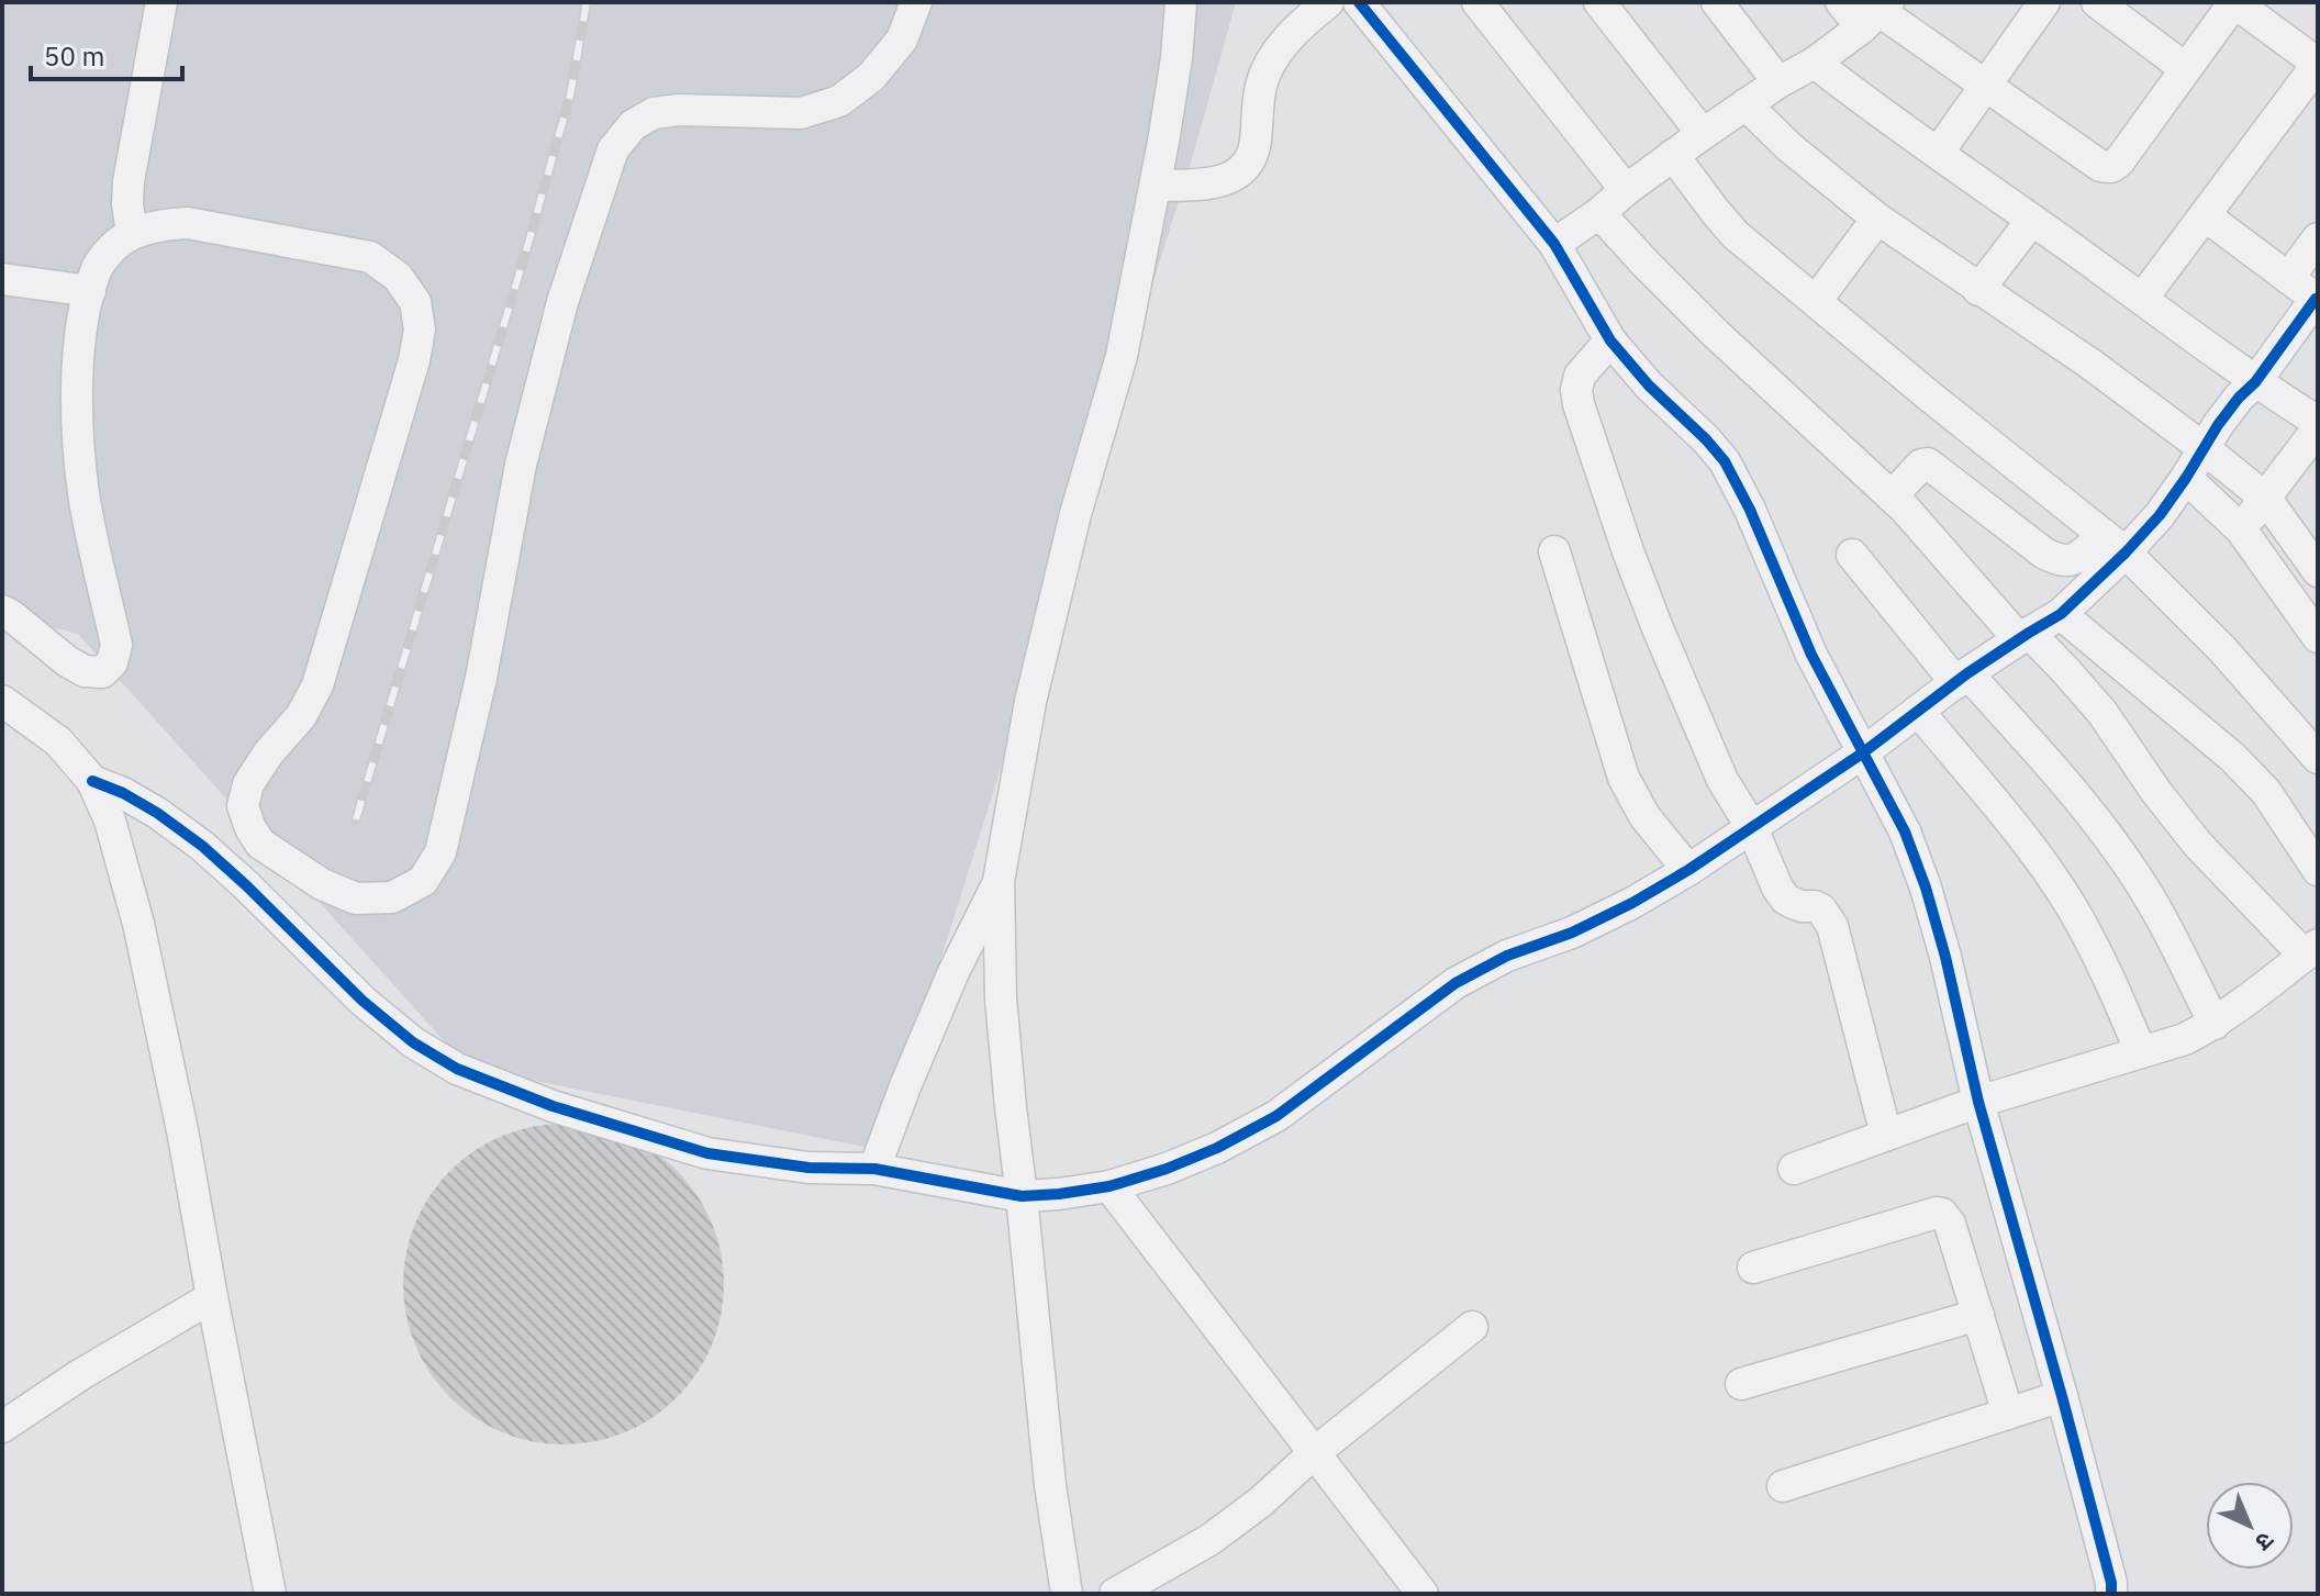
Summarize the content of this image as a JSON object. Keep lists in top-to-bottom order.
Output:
{
  "scale_bar": "50 m",
  "north": "bottom right"
}
